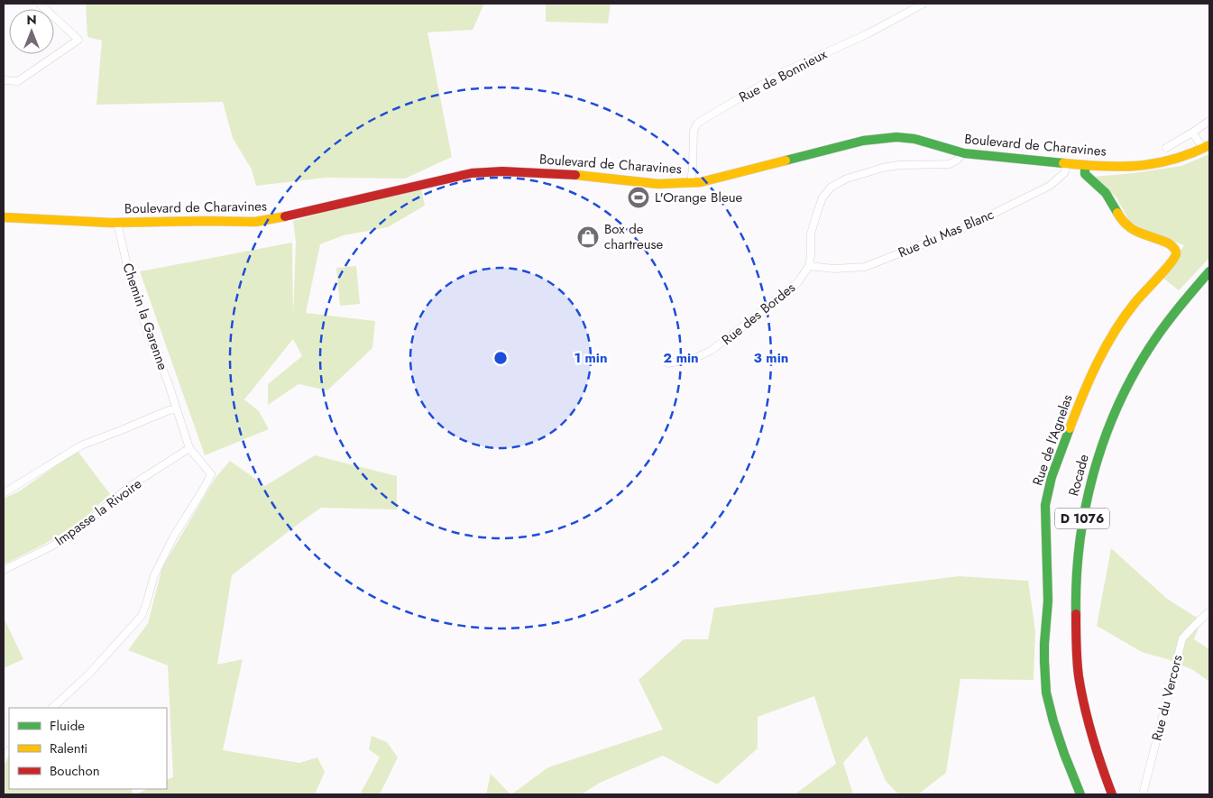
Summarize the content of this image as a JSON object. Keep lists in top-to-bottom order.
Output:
{
  "streets": {
    "main road": [
      "Boulevard de Charavines",
      "Rue de l'Agnelas",
      "Rocade",
      "D 1076"
    ],
    "street": [
      "Rue de Bonnieux",
      "Rue du Mas Blanc",
      "Rue des Bordes",
      "Chemin la Garenne",
      "Impasse la Rivoire",
      "Rue du Vercors"
    ]
  },
  "crossings": [
    ["Rue de Bonnieux", "Boulevard de Charavines"],
    ["Boulevard de Charavines", "Rue du Mas Blanc"],
    ["Boulevard de Charavines", "Chemin la Garenne"],
    ["Boulevard de Charavines", "Rue de l'Agnelas"],
    ["Rue du Mas Blanc", "Rue des Bordes"],
    ["Chemin la Garenne", "Impasse la Rivoire"]
  ],
  "places": {
    "sports": ["L'Orange Bleue"],
    "shop": ["Box de chartreuse"]
  },
  "legend": ["Fluide", "Ralenti", "Bouchon"],
  "north": "top",
  "rings": ["1 min", "2 min", "3 min"]
}
